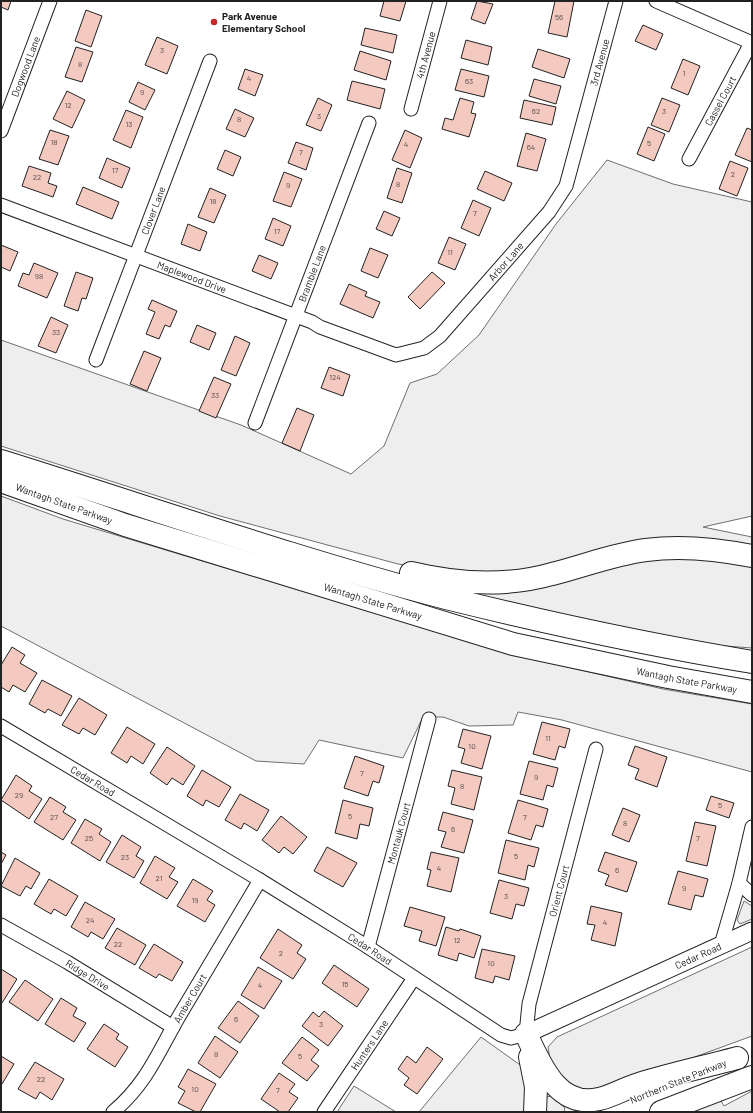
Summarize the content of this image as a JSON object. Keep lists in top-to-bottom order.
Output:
{
  "streets": {
    "highway": ["Wantagh State Parkway", "Northern State Parkway"],
    "street": [
      "4th Avenue",
      "3rd Avenue",
      "Dogwood Lane",
      "Cassel Court",
      "Clover Lane",
      "Arbor Lane",
      "Bramble Lane",
      "Maplewood Drive",
      "Cedar Road",
      "Montauk Court",
      "Orient Court",
      "Ridge Drive",
      "Amber Court",
      "Hunters Lane"
    ]
  },
  "crossings": [
    ["3rd Avenue", "Arbor Lane"],
    ["Clover Lane", "Maplewood Drive"],
    ["Arbor Lane", "Maplewood Drive"],
    ["Bramble Lane", "Maplewood Drive"],
    ["Cedar Road", "Montauk Court"],
    ["Cedar Road", "Orient Court"],
    ["Cedar Road", "Amber Court"],
    ["Cedar Road", "Hunters Lane"],
    ["Ridge Drive", "Amber Court"]
  ],
  "places": ["Park Avenue Elementary School"],
  "house_numbers": [
    "56",
    "3",
    "8",
    "1",
    "4",
    "63",
    "9",
    "12",
    "62",
    "3",
    "3",
    "8",
    "13",
    "18",
    "5",
    "4",
    "64",
    "7",
    "17",
    "2",
    "22",
    "8",
    "9",
    "18",
    "7",
    "17",
    "11",
    "98",
    "33",
    "124",
    "33",
    "11",
    "10",
    "7",
    "9",
    "8",
    "29",
    "5",
    "5",
    "27",
    "7",
    "8",
    "6",
    "25",
    "7",
    "5",
    "23",
    "4",
    "6",
    "21",
    "9",
    "3",
    "19",
    "24",
    "4",
    "12",
    "22",
    "2",
    "10",
    "15",
    "4",
    "6",
    "3",
    "8",
    "5",
    "22",
    "10",
    "7"
  ]
}
